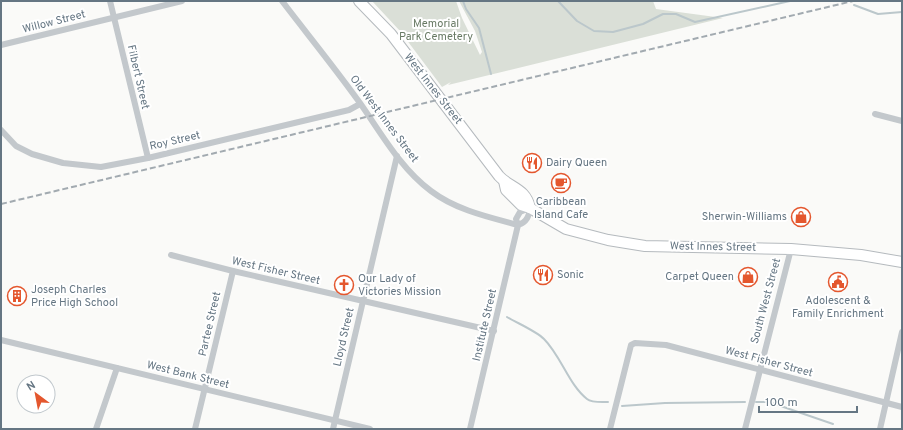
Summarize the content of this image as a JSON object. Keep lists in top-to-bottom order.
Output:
{
  "streets": {
    "main road": ["West Innes Street"],
    "street": [
      "Willow Street",
      "Filbert Street",
      "Old West Innes Street",
      "Roy Street",
      "West Fisher Street",
      "South West Street",
      "Partee Street",
      "Institute Street",
      "Lloyd Street",
      "West Bank Street"
    ]
  },
  "crossings": [
    ["Willow Street", "Filbert Street"],
    ["Filbert Street", "Roy Street"],
    ["West Innes Street", "South West Street"],
    ["West Innes Street", "Institute Street"],
    ["Old West Innes Street", "Roy Street"],
    ["Old West Innes Street", "Institute Street"],
    ["Old West Innes Street", "Lloyd Street"],
    ["West Fisher Street", "South West Street"],
    ["West Fisher Street", "Partee Street"],
    ["West Fisher Street", "Institute Street"],
    ["West Fisher Street", "Lloyd Street"],
    ["Partee Street", "West Bank Street"],
    ["Lloyd Street", "West Bank Street"]
  ],
  "parks": ["Memorial Park Cemetery"],
  "places": {
    "restaurant": ["Dairy Queen", "Sonic"],
    "cafe": ["Caribbean Island Cafe"],
    "shop": ["Sherwin-Williams", "Carpet Queen"],
    "public building": ["Adolescent & Family Enrichment"],
    "church": ["Our Lady of Victories Mission"],
    "building": ["Joseph Charles Price High School"]
  },
  "scale_bar": "100 m",
  "north": "top left"
}
